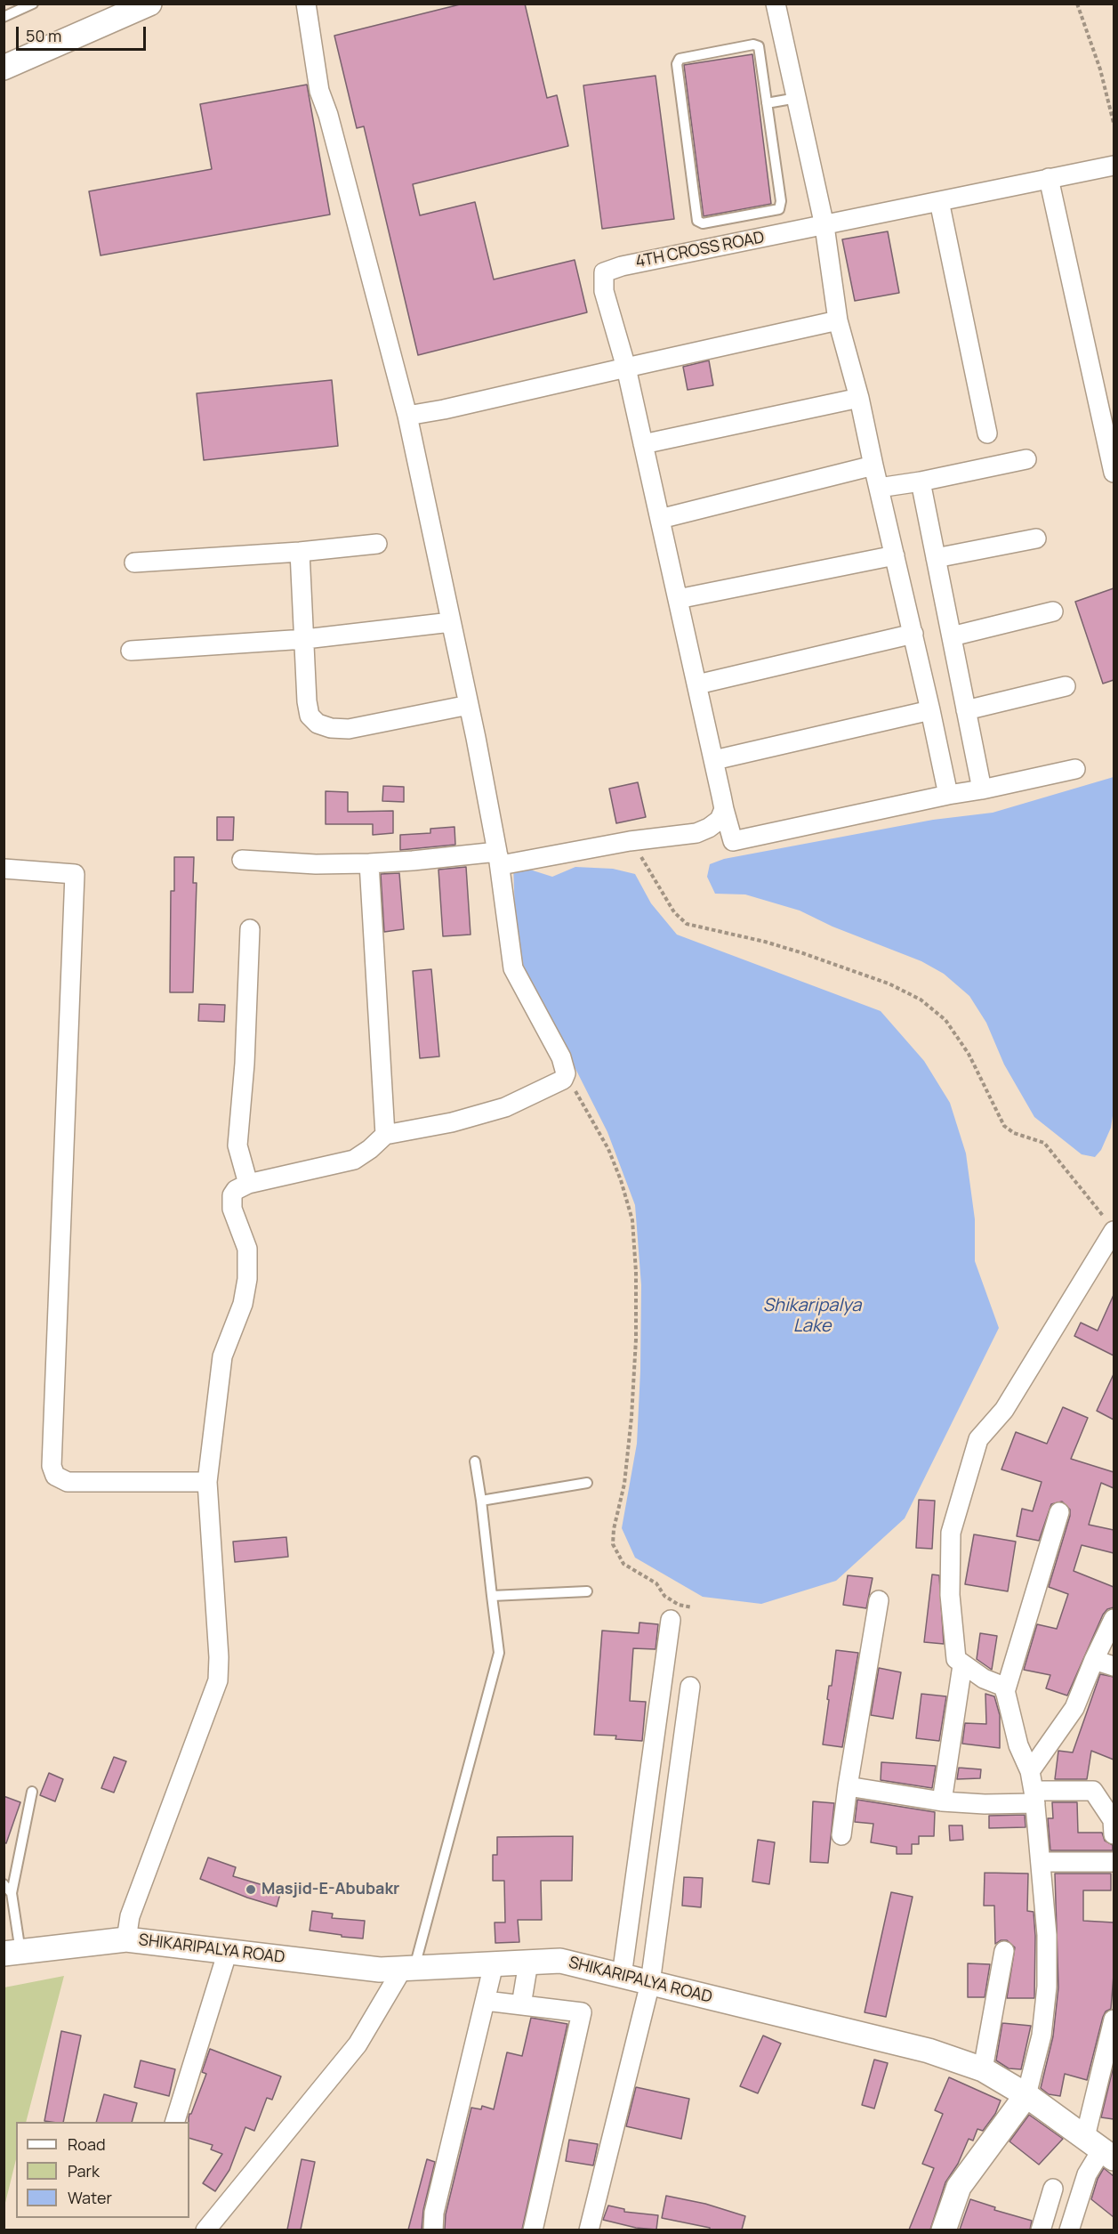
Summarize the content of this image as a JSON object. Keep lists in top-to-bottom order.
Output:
{
  "streets": {
    "street": ["4TH CROSS ROAD", "SHIKARIPALYA ROAD"]
  },
  "water": ["Shikaripalya Lake"],
  "places": ["Masjid-E-Abubakr"],
  "legend": ["Road", "Park", "Water"],
  "scale_bar": "50 m"
}
